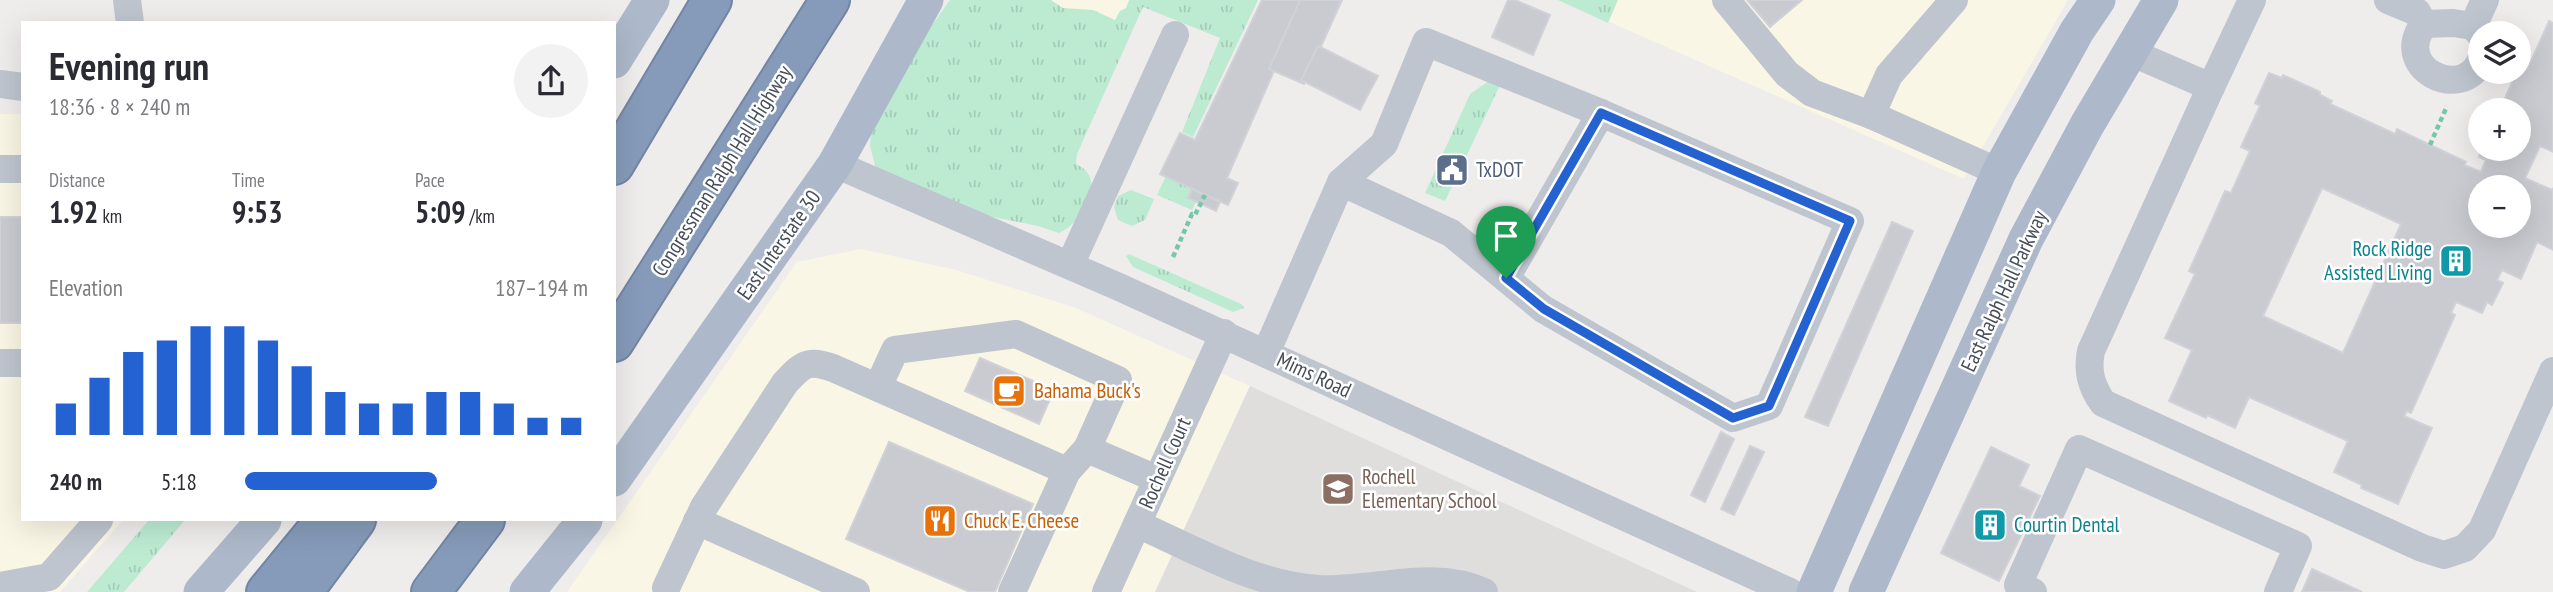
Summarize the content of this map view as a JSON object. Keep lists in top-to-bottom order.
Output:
{
  "streets": {
    "highway": ["Congressman Ralph Hall Highway"],
    "main road": ["East Interstate 30", "East Ralph Hall Parkway"],
    "street": ["Mims Road", "Rochell Court"]
  },
  "crossings": [
    ["East Interstate 30", "Mims Road"],
    ["Mims Road", "Rochell Court"]
  ],
  "places": {
    "public building": ["TxDOT"],
    "building": ["Rock Ridge Assisted Living", "Courtin Dental"],
    "cafe": ["Bahama Buck's"],
    "school or university": ["Rochell Elementary School"],
    "restaurant": ["Chuck E. Cheese"]
  },
  "page": {
    "map_buttons": ["+", "−"],
    "heading": ["Evening run", "18:36 · 8 × 240 m"],
    "stats": [
      ["Distance", "1.92 km"],
      ["Time", "9:53"],
      ["Pace", "5:09 /km"]
    ],
    "chart": ["Elevation", "187–194 m"],
    "list": [
      {
        "name": "240 m",
        "note": "5:18"
      }
    ]
  }
}
